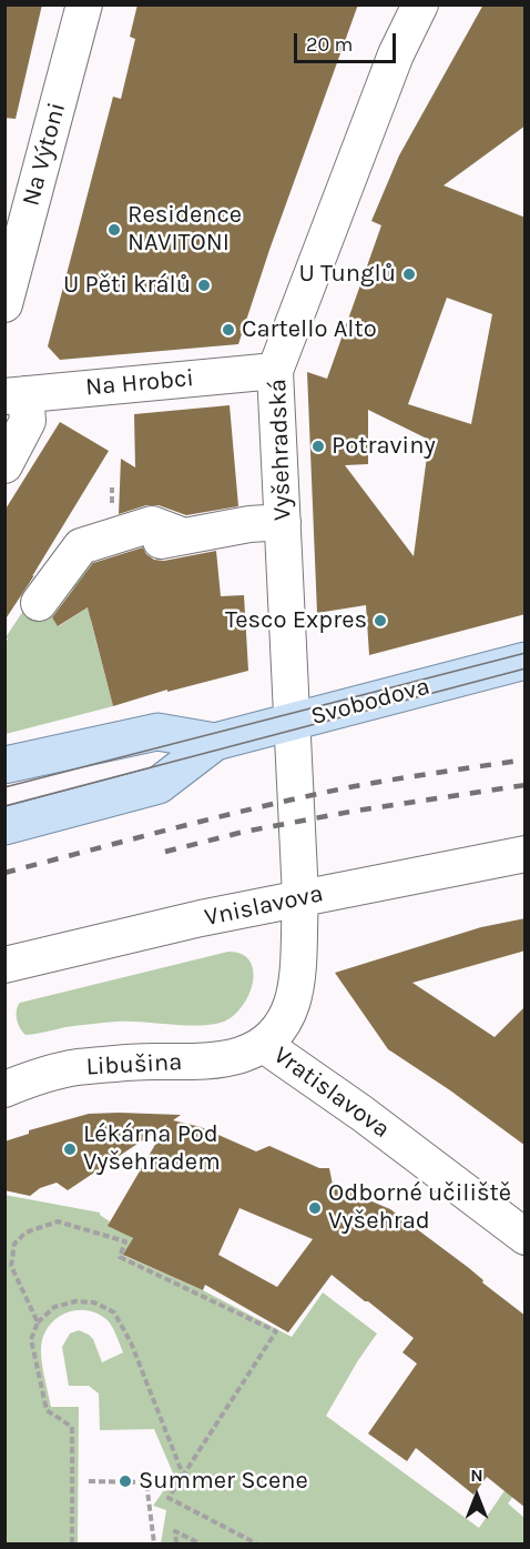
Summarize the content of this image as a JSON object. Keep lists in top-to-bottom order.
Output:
{
  "streets": {
    "main road": ["Svobodova"],
    "street": [
      "Na Výtoni",
      "Na Hrobci",
      "Vyšehradská",
      "Vnislavova",
      "Libušina",
      "Vratislavova"
    ]
  },
  "crossings": [
    ["Na Hrobci", "Vyšehradská"],
    ["Vyšehradská", "Svobodova"],
    ["Vyšehradská", "Vnislavova"],
    ["Vyšehradská", "Vratislavova"],
    ["Vnislavova", "Vratislavova"],
    ["Libušina", "Vratislavova"]
  ],
  "places": [
    "Residence NAVITONI",
    "U Tunglů",
    "U Pěti králů",
    "Cartello Alto",
    "Potraviny",
    "Tesco Expres",
    "Lékárna Pod Vyšehradem",
    "Odborné učiliště Vyšehrad",
    "Summer Scene"
  ],
  "scale_bar": "20 m",
  "north": "top"
}
